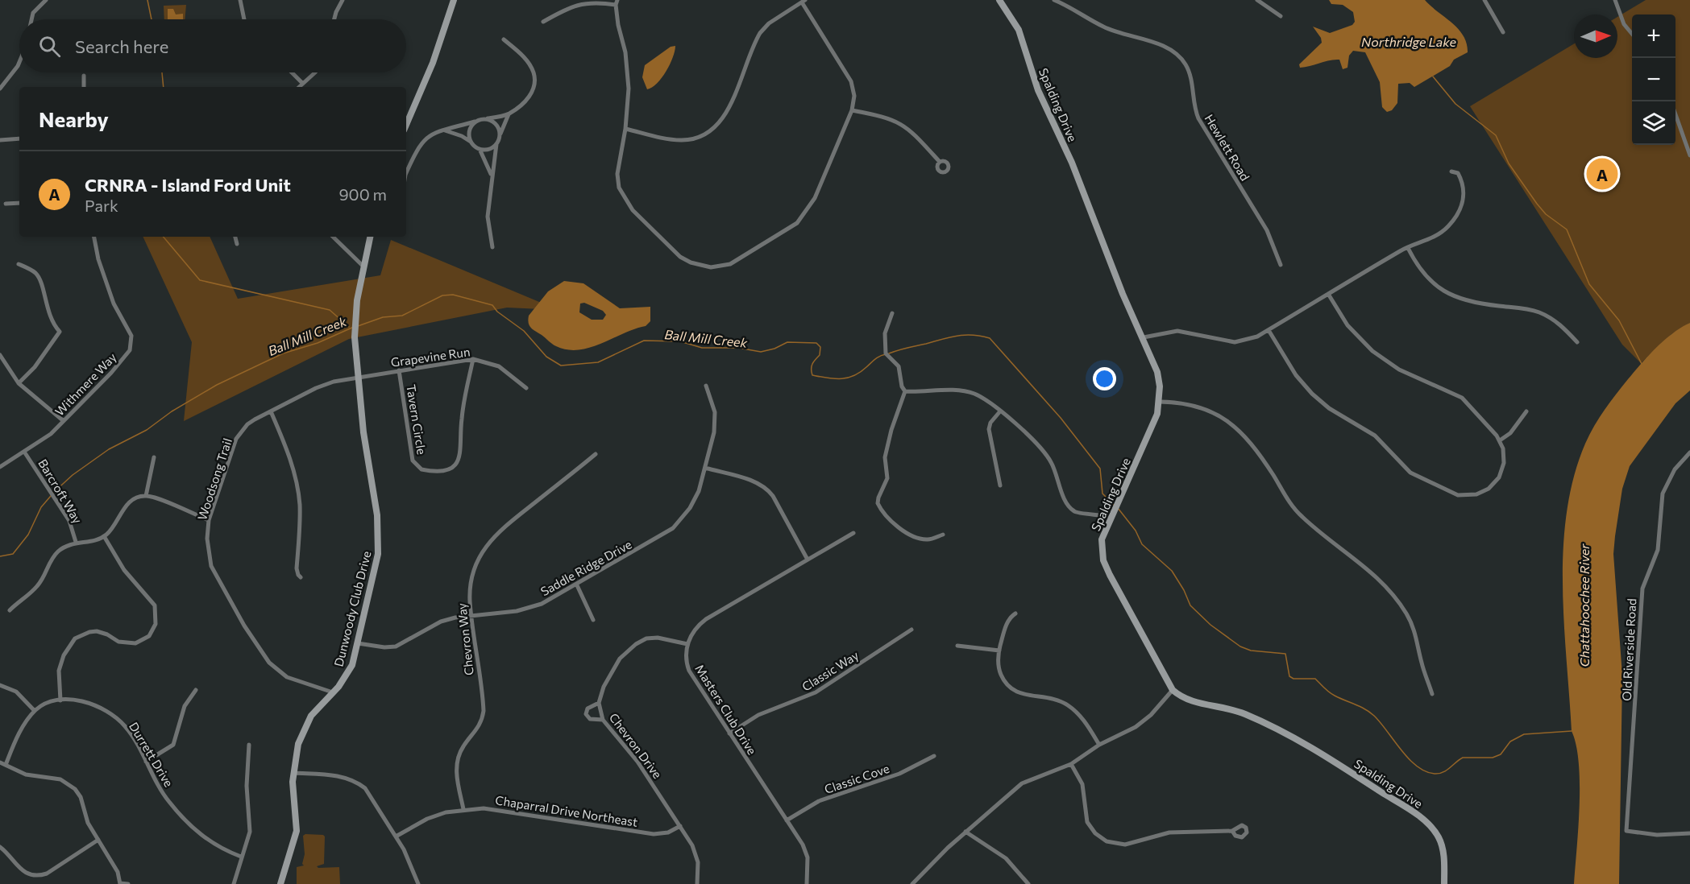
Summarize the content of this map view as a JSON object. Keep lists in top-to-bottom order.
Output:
{
  "streets": {
    "street": [
      "Spalding Drive",
      "Hewlett Road",
      "Grapevine Run",
      "Withmere Way",
      "Tavern Circle",
      "Woodsong Trail",
      "Barcroft Way",
      "Saddle Ridge Drive",
      "Dunwoody Club Drive",
      "Chevron Way",
      "Old Riverside Road",
      "Classic Way",
      "Masters Club Drive",
      "Chevron Drive",
      "Durrett Drive",
      "Classic Cove",
      "Chaparral Drive Northeast"
    ]
  },
  "crossings": [
    ["Grapevine Run", "Tavern Circle"],
    ["Grapevine Run", "Woodsong Trail"],
    ["Grapevine Run", "Dunwoody Club Drive"],
    ["Withmere Way", "Barcroft Way"],
    ["Woodsong Trail", "Dunwoody Club Drive"],
    ["Saddle Ridge Drive", "Dunwoody Club Drive"],
    ["Saddle Ridge Drive", "Chevron Way"],
    ["Chevron Way", "Chaparral Drive Northeast"],
    ["Classic Way", "Masters Club Drive"],
    ["Masters Club Drive", "Chevron Drive"],
    ["Masters Club Drive", "Classic Cove"],
    ["Chevron Drive", "Chaparral Drive Northeast"]
  ],
  "water": ["Northridge Lake", "Ball Mill Creek", "Chattahoochee River"],
  "north": "right",
  "page": {
    "map_buttons": ["+", "−"],
    "search": "Search here",
    "heading": "Nearby",
    "list": [
      {
        "mark": "A",
        "name": "CRNRA - Island Ford Unit",
        "note": "Park",
        "value": "900 m"
      }
    ],
    "pins": "A"
  }
}
